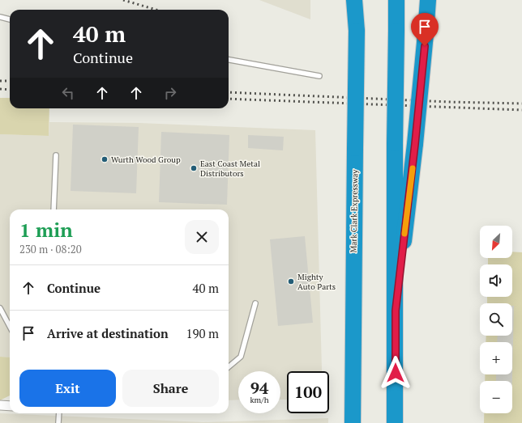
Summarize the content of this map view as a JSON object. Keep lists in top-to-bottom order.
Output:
{
  "streets": {
    "highway": ["Mark Clark Expressway"]
  },
  "places": ["Wurth Wood Group", "East Coast Metal Distributors", "Mighty Auto Parts"],
  "north": "bottom left",
  "page": {
    "turn": ["40 m", "Continue"],
    "heading": ["1 min", "230 m · 08:20"],
    "map_buttons": ["+", "−"],
    "list": [
      {
        "name": "Continue",
        "value": "40 m"
      },
      {
        "name": "Arrive at destination",
        "value": "190 m"
      }
    ],
    "buttons": ["Exit", "Share"],
    "speed": "94 km/h",
    "limit": "100"
  }
}
